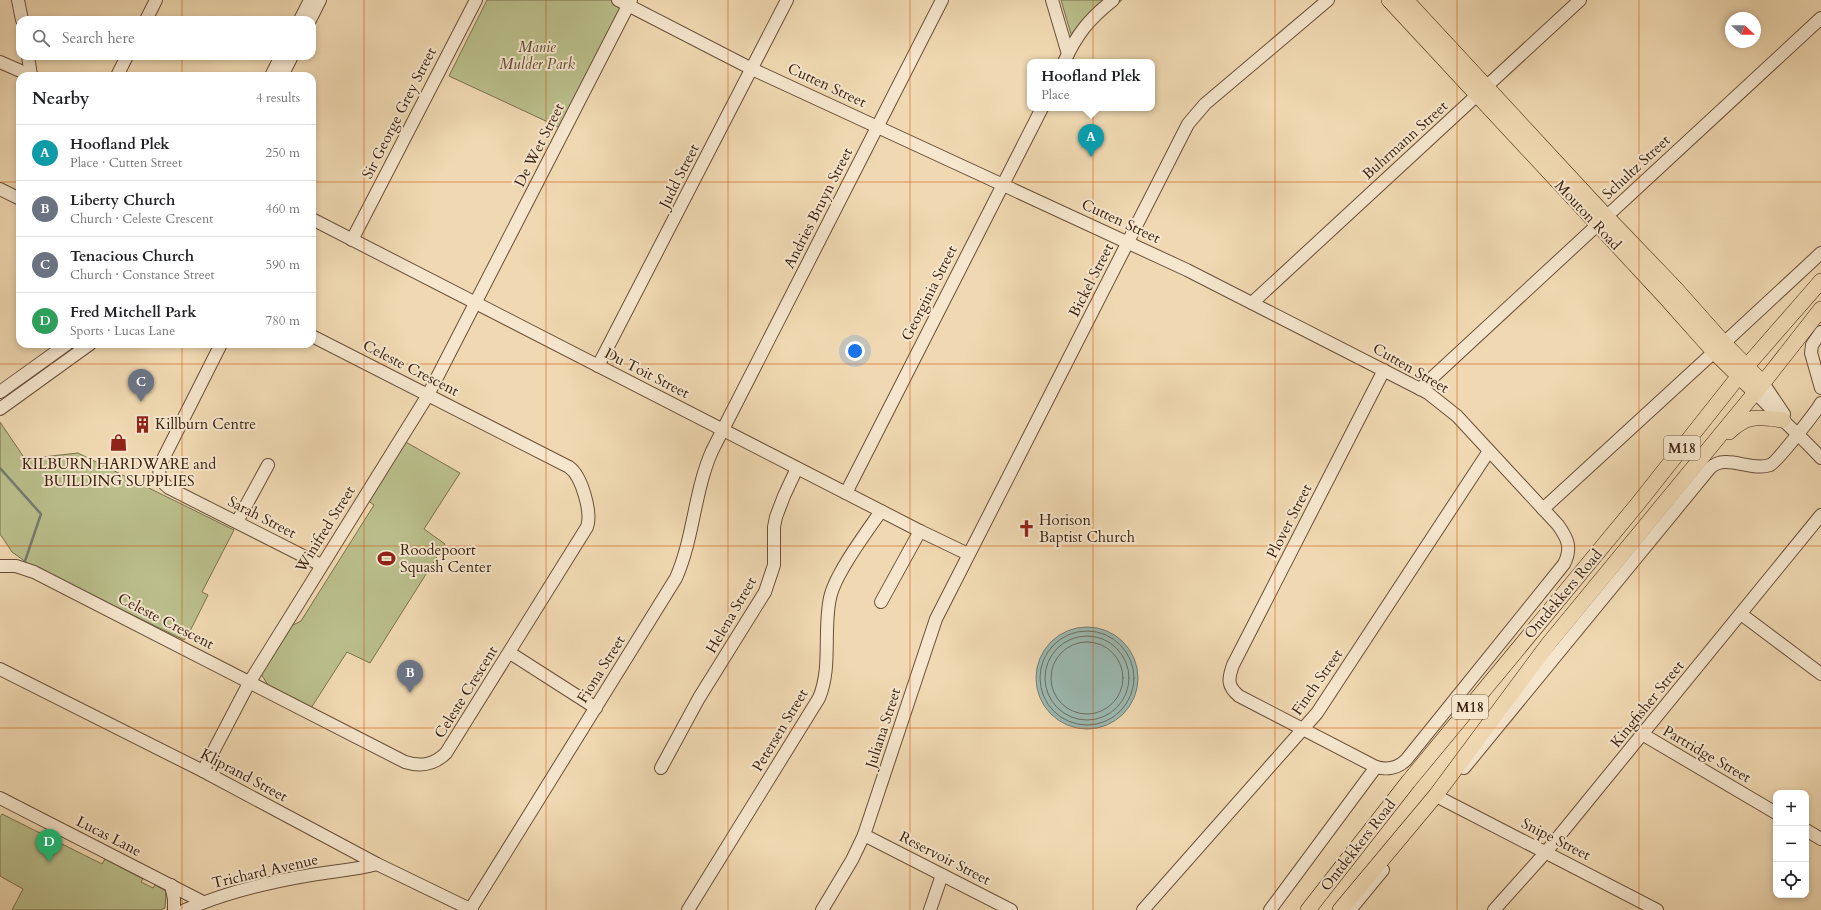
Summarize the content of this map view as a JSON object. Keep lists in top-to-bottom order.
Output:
{
  "streets": {
    "main road": ["Mouton Road", "M18", "Ontdekkers Road"],
    "street": [
      "Cutten Street",
      "Sir George Grey Street",
      "Buhrmann Street",
      "De Wet Street",
      "Schultz Street",
      "Judd Street",
      "Andries Bruyn Street",
      "Bickel Street",
      "Georginia Street",
      "Celeste Crescent",
      "Du Toit Street",
      "Sarah Street",
      "Plover Street",
      "Winifred Street",
      "Helena Street",
      "Fiona Street",
      "Finch Street",
      "Kingfisher Street",
      "Juliana Street",
      "Petersen Street",
      "Partridge Street",
      "Kliprand Street",
      "Lucas Lane",
      "Snipe Street",
      "Reservoir Street",
      "Trichard Avenue"
    ]
  },
  "crossings": [
    ["Cutten Street", "Buhrmann Street"],
    ["Cutten Street", "De Wet Street"],
    ["Cutten Street", "Schultz Street"],
    ["Cutten Street", "Judd Street"],
    ["Cutten Street", "Andries Bruyn Street"],
    ["Cutten Street", "Bickel Street"],
    ["Cutten Street", "Georginia Street"],
    ["Cutten Street", "Plover Street"],
    ["Cutten Street", "Ontdekkers Road"],
    ["Cutten Street", "Finch Street"],
    ["Sir George Grey Street", "Du Toit Street"],
    ["Buhrmann Street", "Mouton Road"],
    ["De Wet Street", "Du Toit Street"],
    ["De Wet Street", "Winifred Street"],
    ["Schultz Street", "Mouton Road"],
    ["Judd Street", "Du Toit Street"],
    ["Andries Bruyn Street", "Du Toit Street"],
    ["Andries Bruyn Street", "Fiona Street"],
    ["Mouton Road", "Ontdekkers Road"],
    ["Bickel Street", "Du Toit Street"],
    ["Bickel Street", "Juliana Street"],
    ["Georginia Street", "Du Toit Street"],
    ["Celeste Crescent", "Winifred Street"],
    ["Du Toit Street", "Winifred Street"],
    ["Du Toit Street", "Helena Street"],
    ["Du Toit Street", "Fiona Street"],
    ["Du Toit Street", "Juliana Street"],
    ["Du Toit Street", "Petersen Street"],
    ["Sarah Street", "Winifred Street"],
    ["Plover Street", "Finch Street"],
    ["Winifred Street", "Kliprand Street"],
    ["Fiona Street", "Kliprand Street"],
    ["Kingfisher Street", "Partridge Street"],
    ["Kingfisher Street", "Snipe Street"],
    ["Juliana Street", "Reservoir Street"],
    ["Kliprand Street", "Trichard Avenue"],
    ["Lucas Lane", "Trichard Avenue"]
  ],
  "parks": ["Manie Mulder Park"],
  "places": {
    "building": ["Killburn Centre"],
    "shop": ["KILBURN HARDWARE and BUILDING SUPPLIES"],
    "church": ["Horison Baptist Church"],
    "sports": ["Roodepoort Squash Center"]
  },
  "north": "right",
  "page": {
    "search": "Search here",
    "popup": ["Hoofland Plek", "Place"],
    "heading": ["Nearby", "4 results"],
    "pins": [
      "A",
      "C",
      "B",
      "D"
    ],
    "list": [
      {
        "mark": "A",
        "name": "Hoofland Plek",
        "note": "Place · Cutten Street",
        "value": "250 m"
      },
      {
        "mark": "B",
        "name": "Liberty Church",
        "note": "Church · Celeste Crescent",
        "value": "460 m"
      },
      {
        "mark": "C",
        "name": "Tenacious Church",
        "note": "Church · Constance Street",
        "value": "590 m"
      },
      {
        "mark": "D",
        "name": "Fred Mitchell Park",
        "note": "Sports · Lucas Lane",
        "value": "780 m"
      }
    ],
    "map_buttons": ["+", "−"]
  }
}
